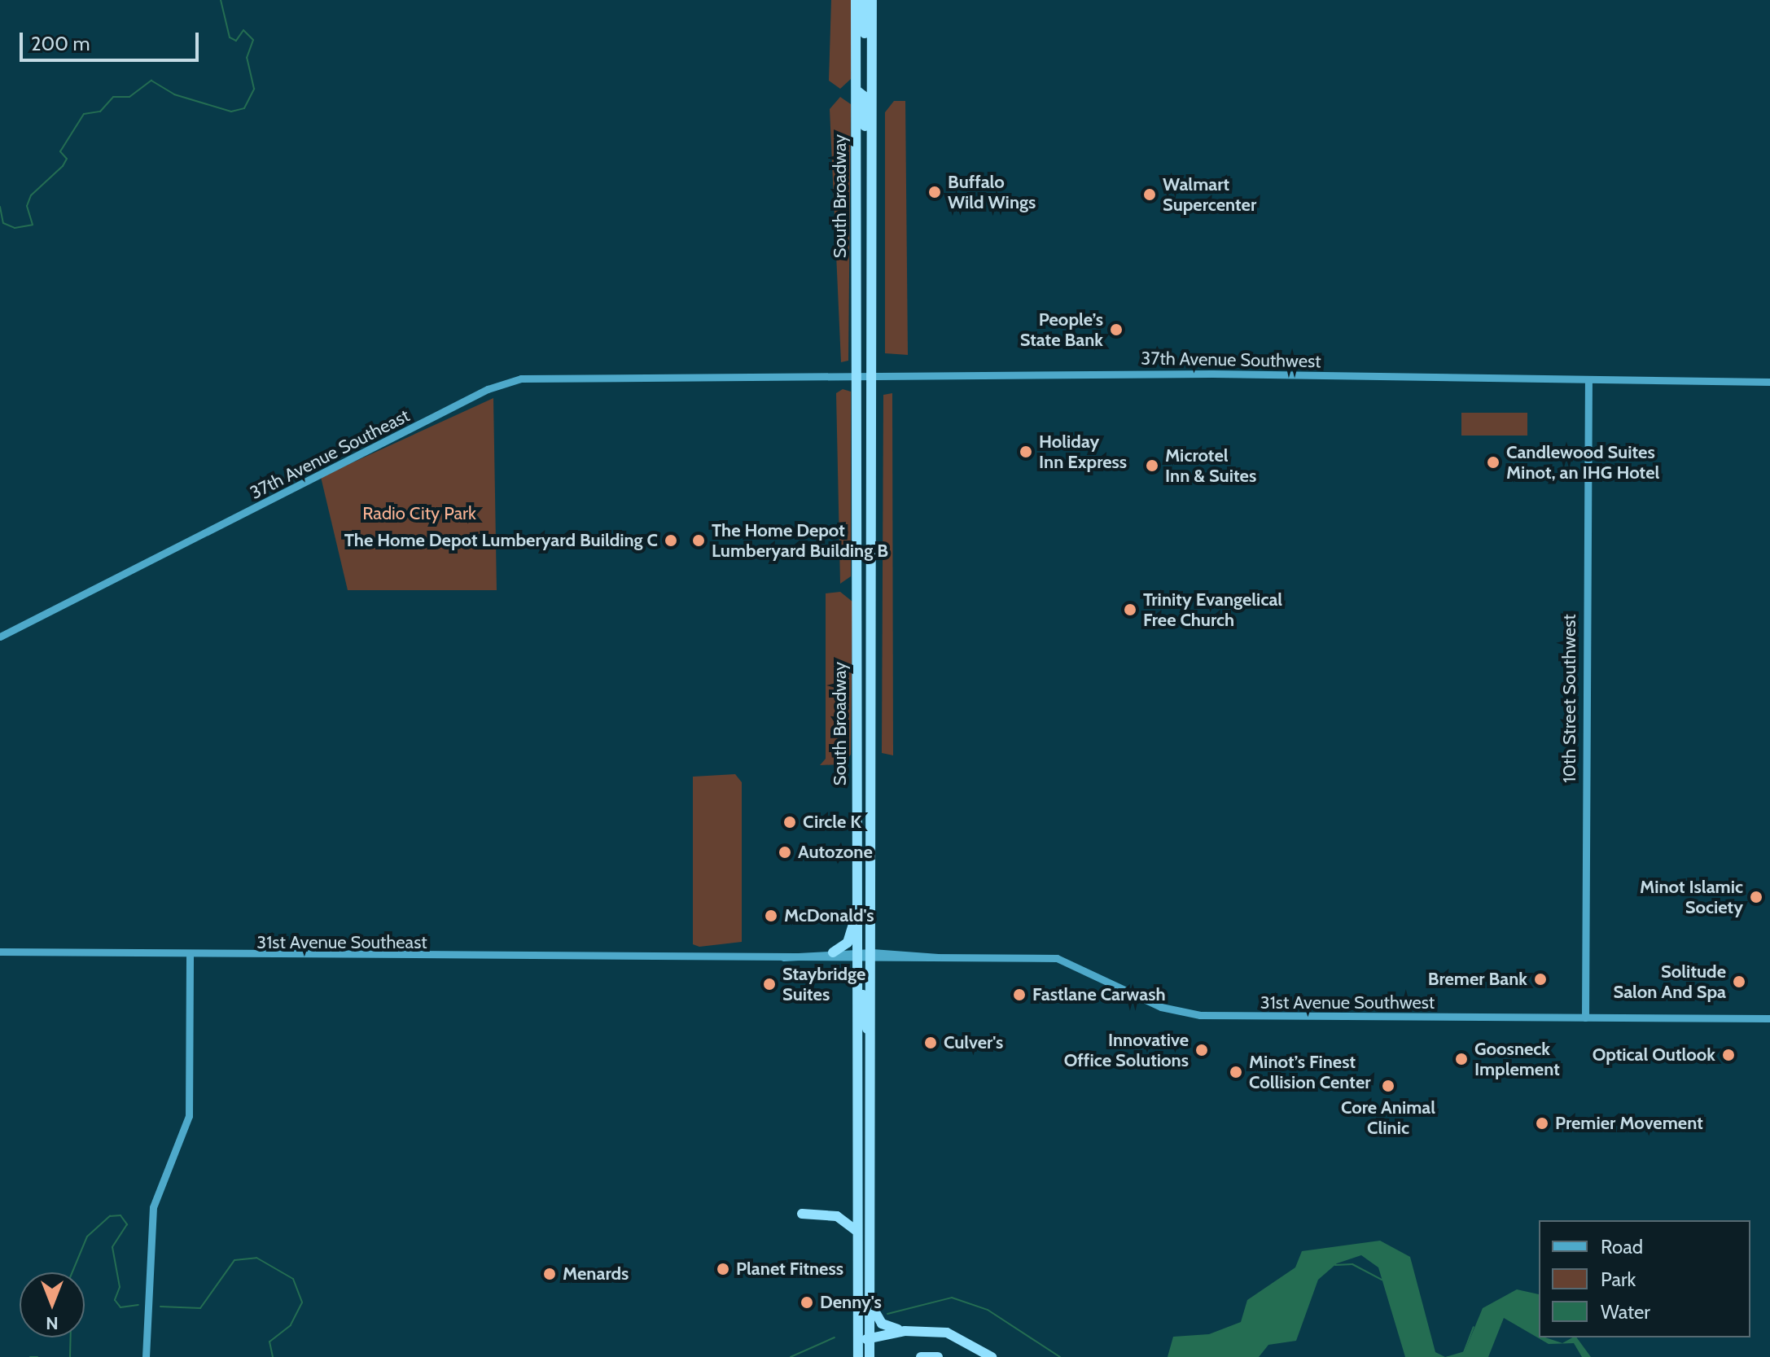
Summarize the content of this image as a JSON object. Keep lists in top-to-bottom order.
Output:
{
  "streets": {
    "highway": ["South Broadway"],
    "street": [
      "37th Avenue Southwest",
      "37th Avenue Southeast",
      "10th Street Southwest",
      "31st Avenue Southeast",
      "31st Avenue Southwest"
    ]
  },
  "crossings": [
    ["South Broadway", "37th Avenue Southwest"],
    ["South Broadway", "31st Avenue Southwest"],
    ["37th Avenue Southwest", "37th Avenue Southeast"],
    ["37th Avenue Southwest", "10th Street Southwest"],
    ["10th Street Southwest", "31st Avenue Southwest"],
    ["31st Avenue Southeast", "31st Avenue Southwest"]
  ],
  "parks": ["Radio City Park"],
  "places": [
    "Buffalo Wild Wings",
    "Walmart Supercenter",
    "People’s State Bank",
    "Holiday Inn Express",
    "Candlewood Suites Minot, an IHG Hotel",
    "Microtel Inn & Suites",
    "The Home Depot Lumberyard Building C",
    "The Home Depot Lumberyard Building B",
    "Trinity Evangelical Free Church",
    "Circle K",
    "Autozone",
    "Minot Islamic Society",
    "McDonald's",
    "Bremer Bank",
    "Solitude Salon And Spa",
    "Staybridge Suites",
    "Fastlane Carwash",
    "Culver's",
    "Innovative Office Solutions",
    "Optical Outlook",
    "Goosneck Implement",
    "Minot’s Finest Collision Center",
    "Core Animal Clinic",
    "Premier Movement",
    "Planet Fitness",
    "Menards",
    "Denny's"
  ],
  "legend": ["Road", "Park", "Water"],
  "scale_bar": "200 m",
  "north": "bottom"
}
